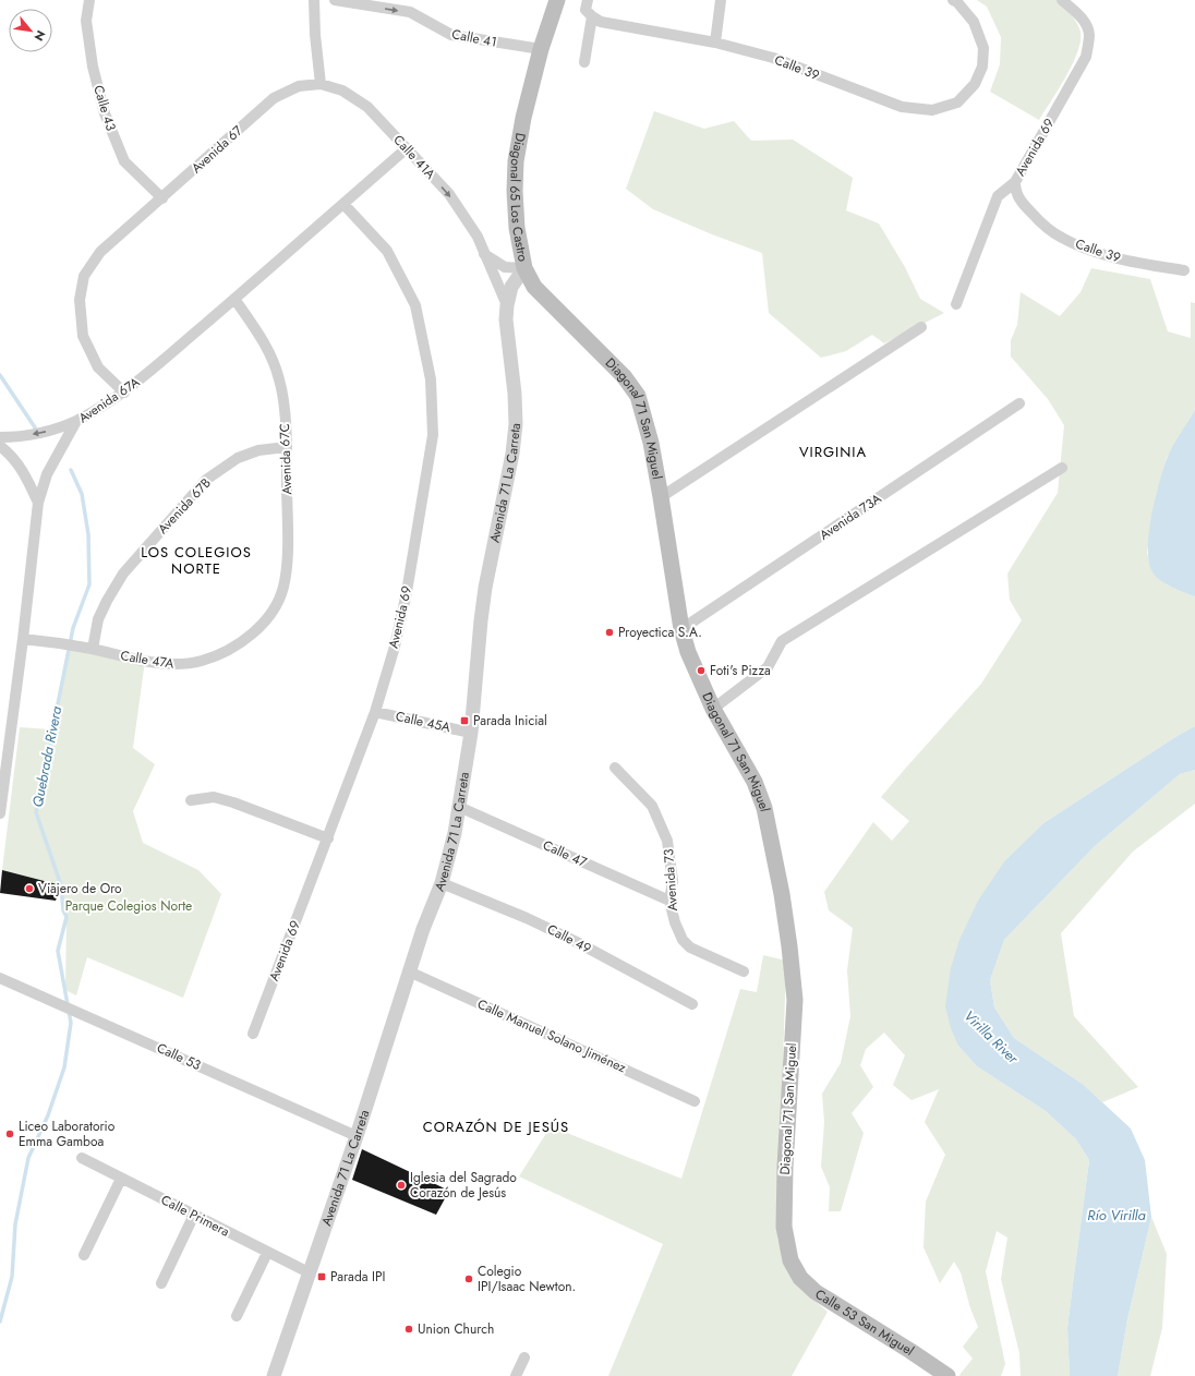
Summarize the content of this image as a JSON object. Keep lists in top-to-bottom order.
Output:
{
  "streets": {
    "main road": ["Diagonal 65 Los Castro", "Diagonal 71 San Miguel", "Calle 53 San Miguel"],
    "street": [
      "Calle 41",
      "Calle 39",
      "Calle 43",
      "Avenida 69",
      "Avenida 67",
      "Calle 41A",
      "Avenida 67A",
      "Avenida 67C",
      "Avenida 71 La Carreta",
      "Avenida 67B",
      "Avenida 73A",
      "Calle 47A",
      "Calle 45A",
      "Calle 47",
      "Avenida 73",
      "Calle 49",
      "Calle Manuel Solano Jiménez",
      "Calle 53",
      "Calle Primera"
    ]
  },
  "crossings": [
    ["Calle 41", "Diagonal 65 Los Castro"],
    ["Calle 39", "Avenida 69"],
    ["Calle 43", "Avenida 67"],
    ["Avenida 69", "Avenida 67A"],
    ["Avenida 69", "Calle 45A"],
    ["Avenida 67", "Calle 41A"],
    ["Avenida 67", "Avenida 67A"],
    ["Calle 41A", "Avenida 67A"],
    ["Calle 41A", "Avenida 71 La Carreta"],
    ["Diagonal 65 Los Castro", "Diagonal 71 San Miguel"],
    ["Diagonal 65 Los Castro", "Avenida 71 La Carreta"],
    ["Avenida 67A", "Avenida 67C"],
    ["Avenida 67A", "Calle 47A"],
    ["Diagonal 71 San Miguel", "Avenida 71 La Carreta"],
    ["Diagonal 71 San Miguel", "Avenida 73A"],
    ["Diagonal 71 San Miguel", "Calle 53 San Miguel"],
    ["Avenida 67C", "Avenida 67B"],
    ["Avenida 67C", "Calle 47A"],
    ["Avenida 71 La Carreta", "Calle 45A"],
    ["Avenida 71 La Carreta", "Calle 47"],
    ["Avenida 71 La Carreta", "Calle 49"],
    ["Avenida 71 La Carreta", "Calle Manuel Solano Jiménez"],
    ["Avenida 71 La Carreta", "Calle 53"],
    ["Avenida 71 La Carreta", "Calle Primera"],
    ["Avenida 67B", "Calle 47A"],
    ["Calle 47", "Avenida 73"]
  ],
  "one_way": ["Calle 41", "Calle 41A"],
  "districts": ["VIRGINIA", "LOS COLEGIOS NORTE", "CORAZÓN DE JESÚS"],
  "water": ["Quebrada Rivera", "Virilla River", "Río Virilla"],
  "parks": ["Parque Colegios Norte"],
  "places": {
    "other": [
      "Proyectica S.A.",
      "Foti's Pizza",
      "Viajero de Oro",
      "Liceo Laboratorio Emma Gamboa",
      "Iglesia del Sagrado Corazón de Jesús",
      "Colegio IPI/Isaac Newton.",
      "Union Church"
    ],
    "transit": ["Parada Inicial", "Parada IPI"]
  },
  "north": "bottom right"
}
